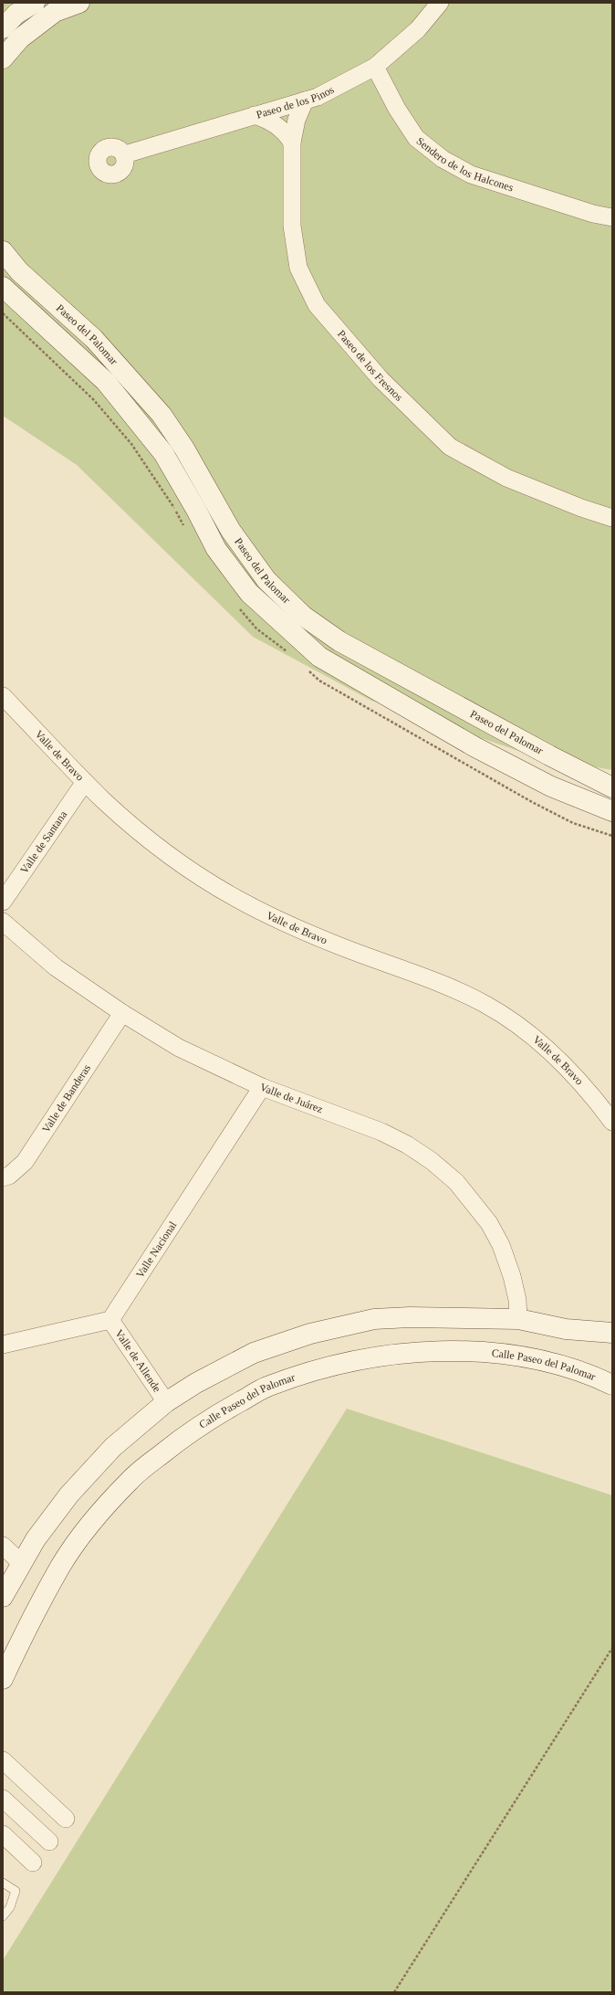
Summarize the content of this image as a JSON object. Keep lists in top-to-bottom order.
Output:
{
  "streets": {
    "street": [
      "Paseo de los Pinos",
      "Sendero de los Halcones",
      "Paseo del Palomar",
      "Paseo de los Fresnos",
      "Valle de Bravo",
      "Valle de Santana",
      "Valle de Juárez",
      "Valle de Banderas",
      "Valle Nacional",
      "Valle de Allende",
      "Calle Paseo del Palomar"
    ]
  },
  "crossings": [
    ["Paseo de los Pinos", "Sendero de los Halcones"],
    ["Paseo de los Pinos", "Paseo de los Fresnos"],
    ["Valle de Bravo", "Valle de Santana"],
    ["Valle de Juárez", "Valle de Banderas"],
    ["Valle de Juárez", "Valle Nacional"],
    ["Valle Nacional", "Valle de Allende"]
  ]
}
